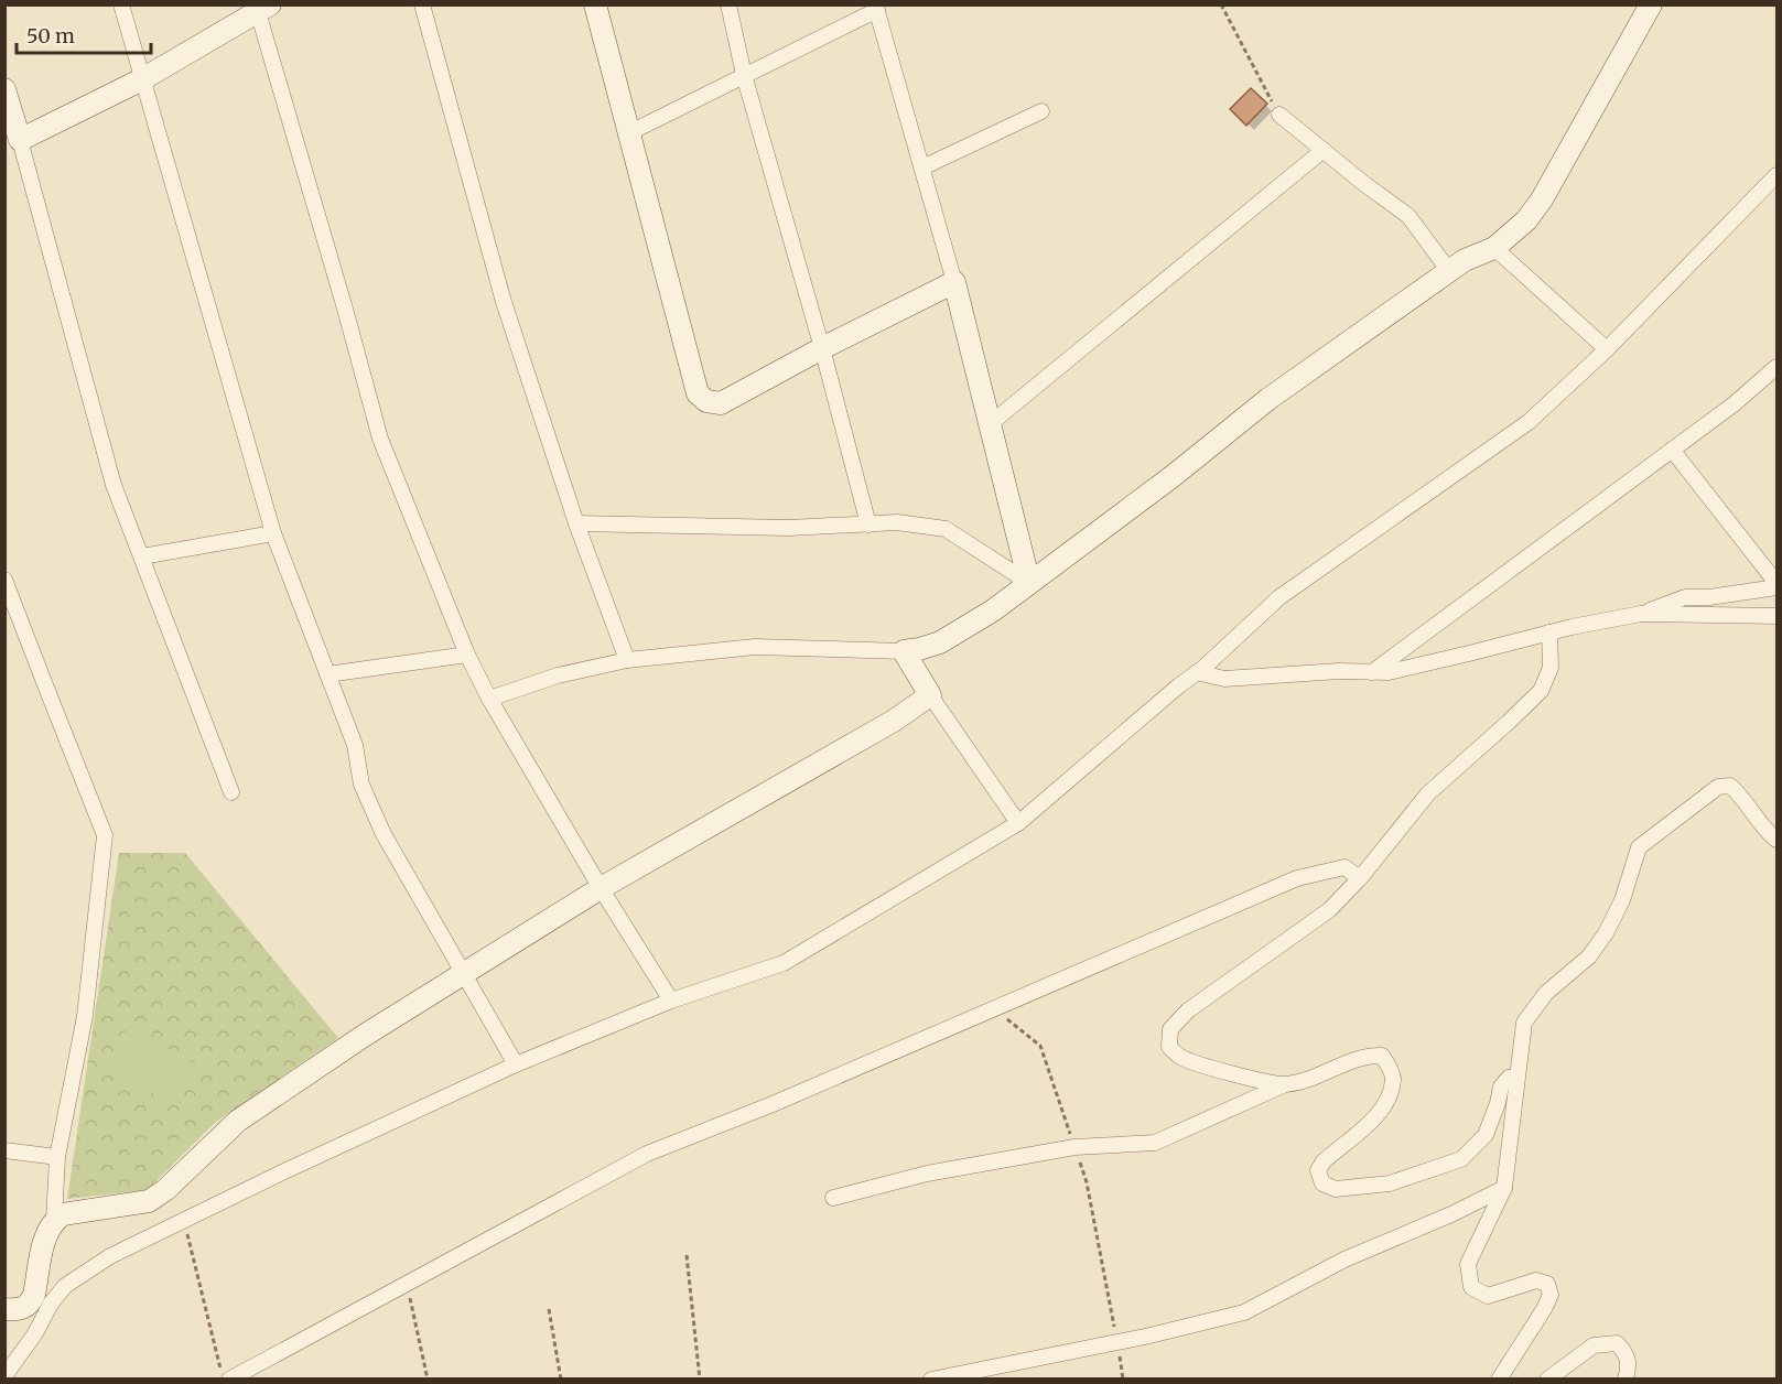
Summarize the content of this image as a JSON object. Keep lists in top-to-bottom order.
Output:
{
  "scale_bar": "50 m"
}
